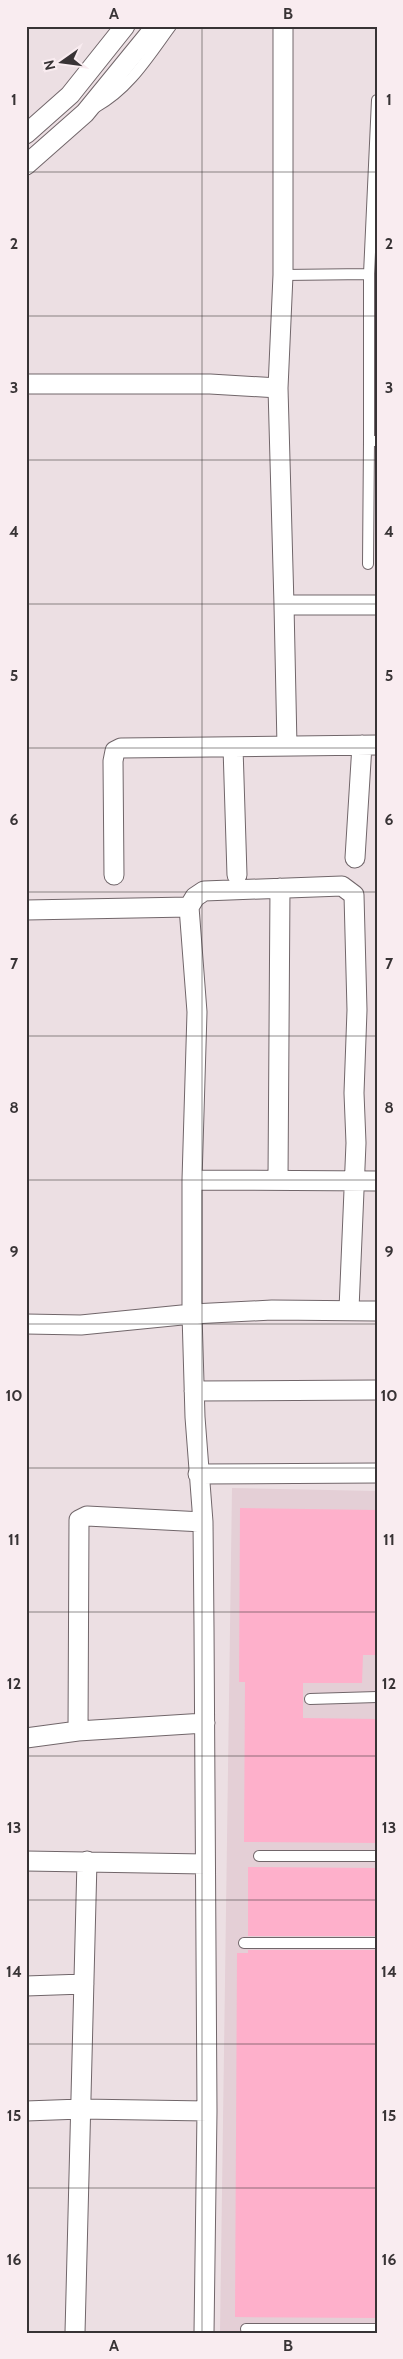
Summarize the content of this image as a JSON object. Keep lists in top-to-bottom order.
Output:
{
  "north": "left",
  "grid": {
    "columns": ["A", "B"],
    "rows": [
      "1",
      "2",
      "3",
      "4",
      "5",
      "6",
      "7",
      "8",
      "9",
      "10",
      "11",
      "12",
      "13",
      "14",
      "15",
      "16"
    ]
  }
}
